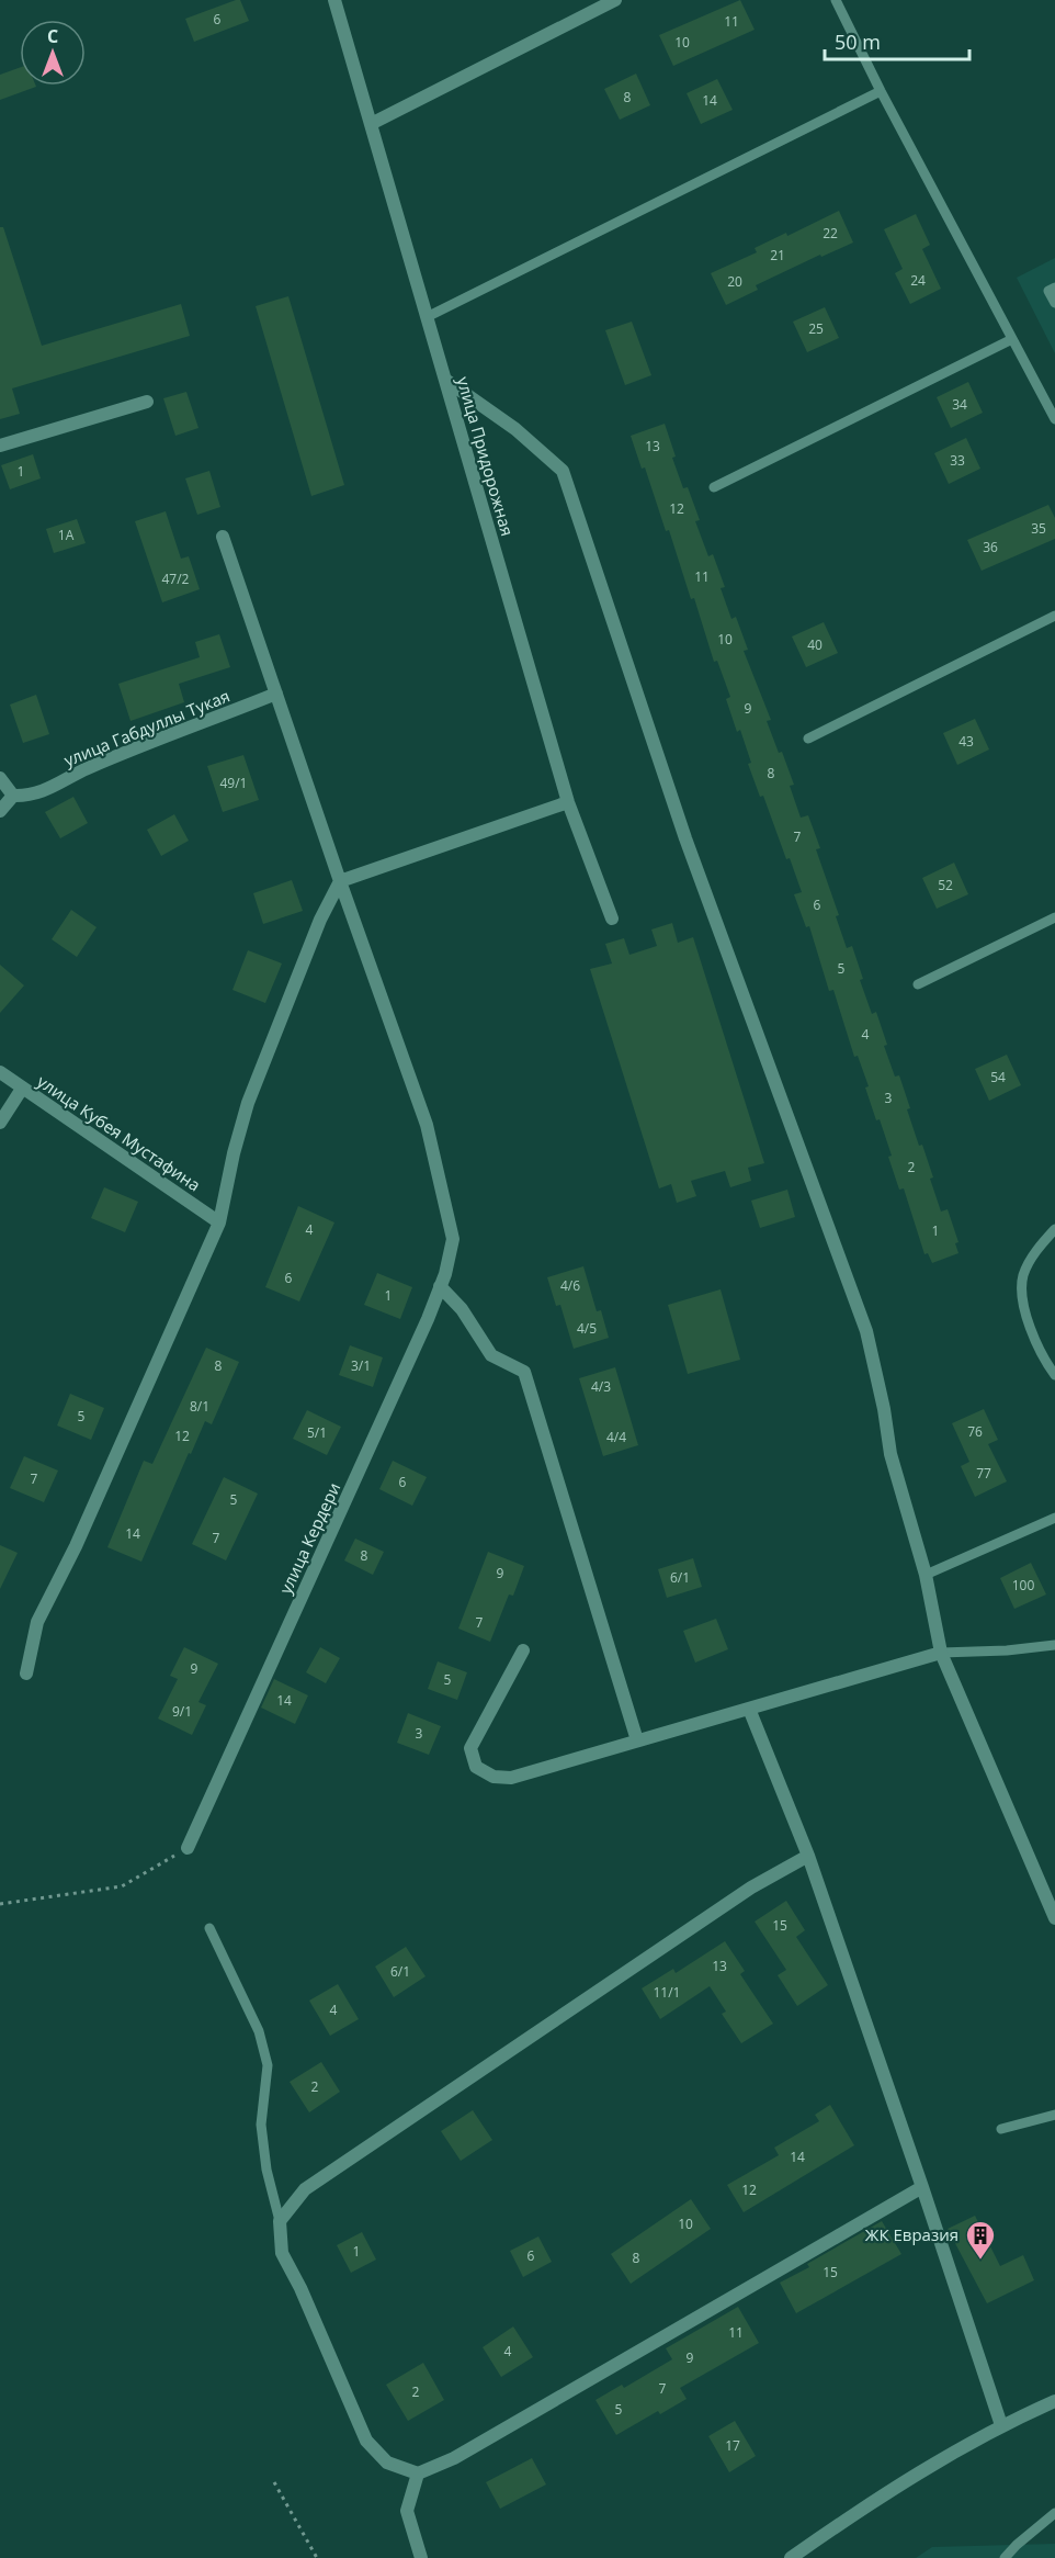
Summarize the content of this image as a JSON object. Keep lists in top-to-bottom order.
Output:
{
  "streets": {
    "street": [
      "улица Придорожная",
      "улица Габдуллы Тукая",
      "улица Кубея Мустафина",
      "улица Кердери"
    ]
  },
  "places": {
    "building": ["ЖК Евразия"]
  },
  "house_numbers": [
    "6",
    "11",
    "10",
    "8",
    "14",
    "22",
    "21",
    "24",
    "20",
    "25",
    "34",
    "13",
    "33",
    "1",
    "12",
    "35",
    "1А",
    "36",
    "11",
    "47/2",
    "10",
    "40",
    "9",
    "43",
    "8",
    "49/1",
    "7",
    "52",
    "6",
    "5",
    "4",
    "54",
    "3",
    "2",
    "4",
    "1",
    "6",
    "4/6",
    "1",
    "4/5",
    "8",
    "3/1",
    "4/3",
    "8/1",
    "5",
    "76",
    "5/1",
    "12",
    "4/4",
    "77",
    "7",
    "6",
    "5",
    "14",
    "7",
    "8",
    "9",
    "6/1",
    "100",
    "7",
    "9",
    "5",
    "14",
    "9/1",
    "3",
    "15",
    "13",
    "6/1",
    "11/1",
    "4",
    "2",
    "14",
    "12",
    "10",
    "1",
    "6",
    "8",
    "15",
    "11",
    "4",
    "9",
    "7",
    "2",
    "5",
    "17"
  ],
  "scale_bar": "50 m",
  "north": "top"
}
